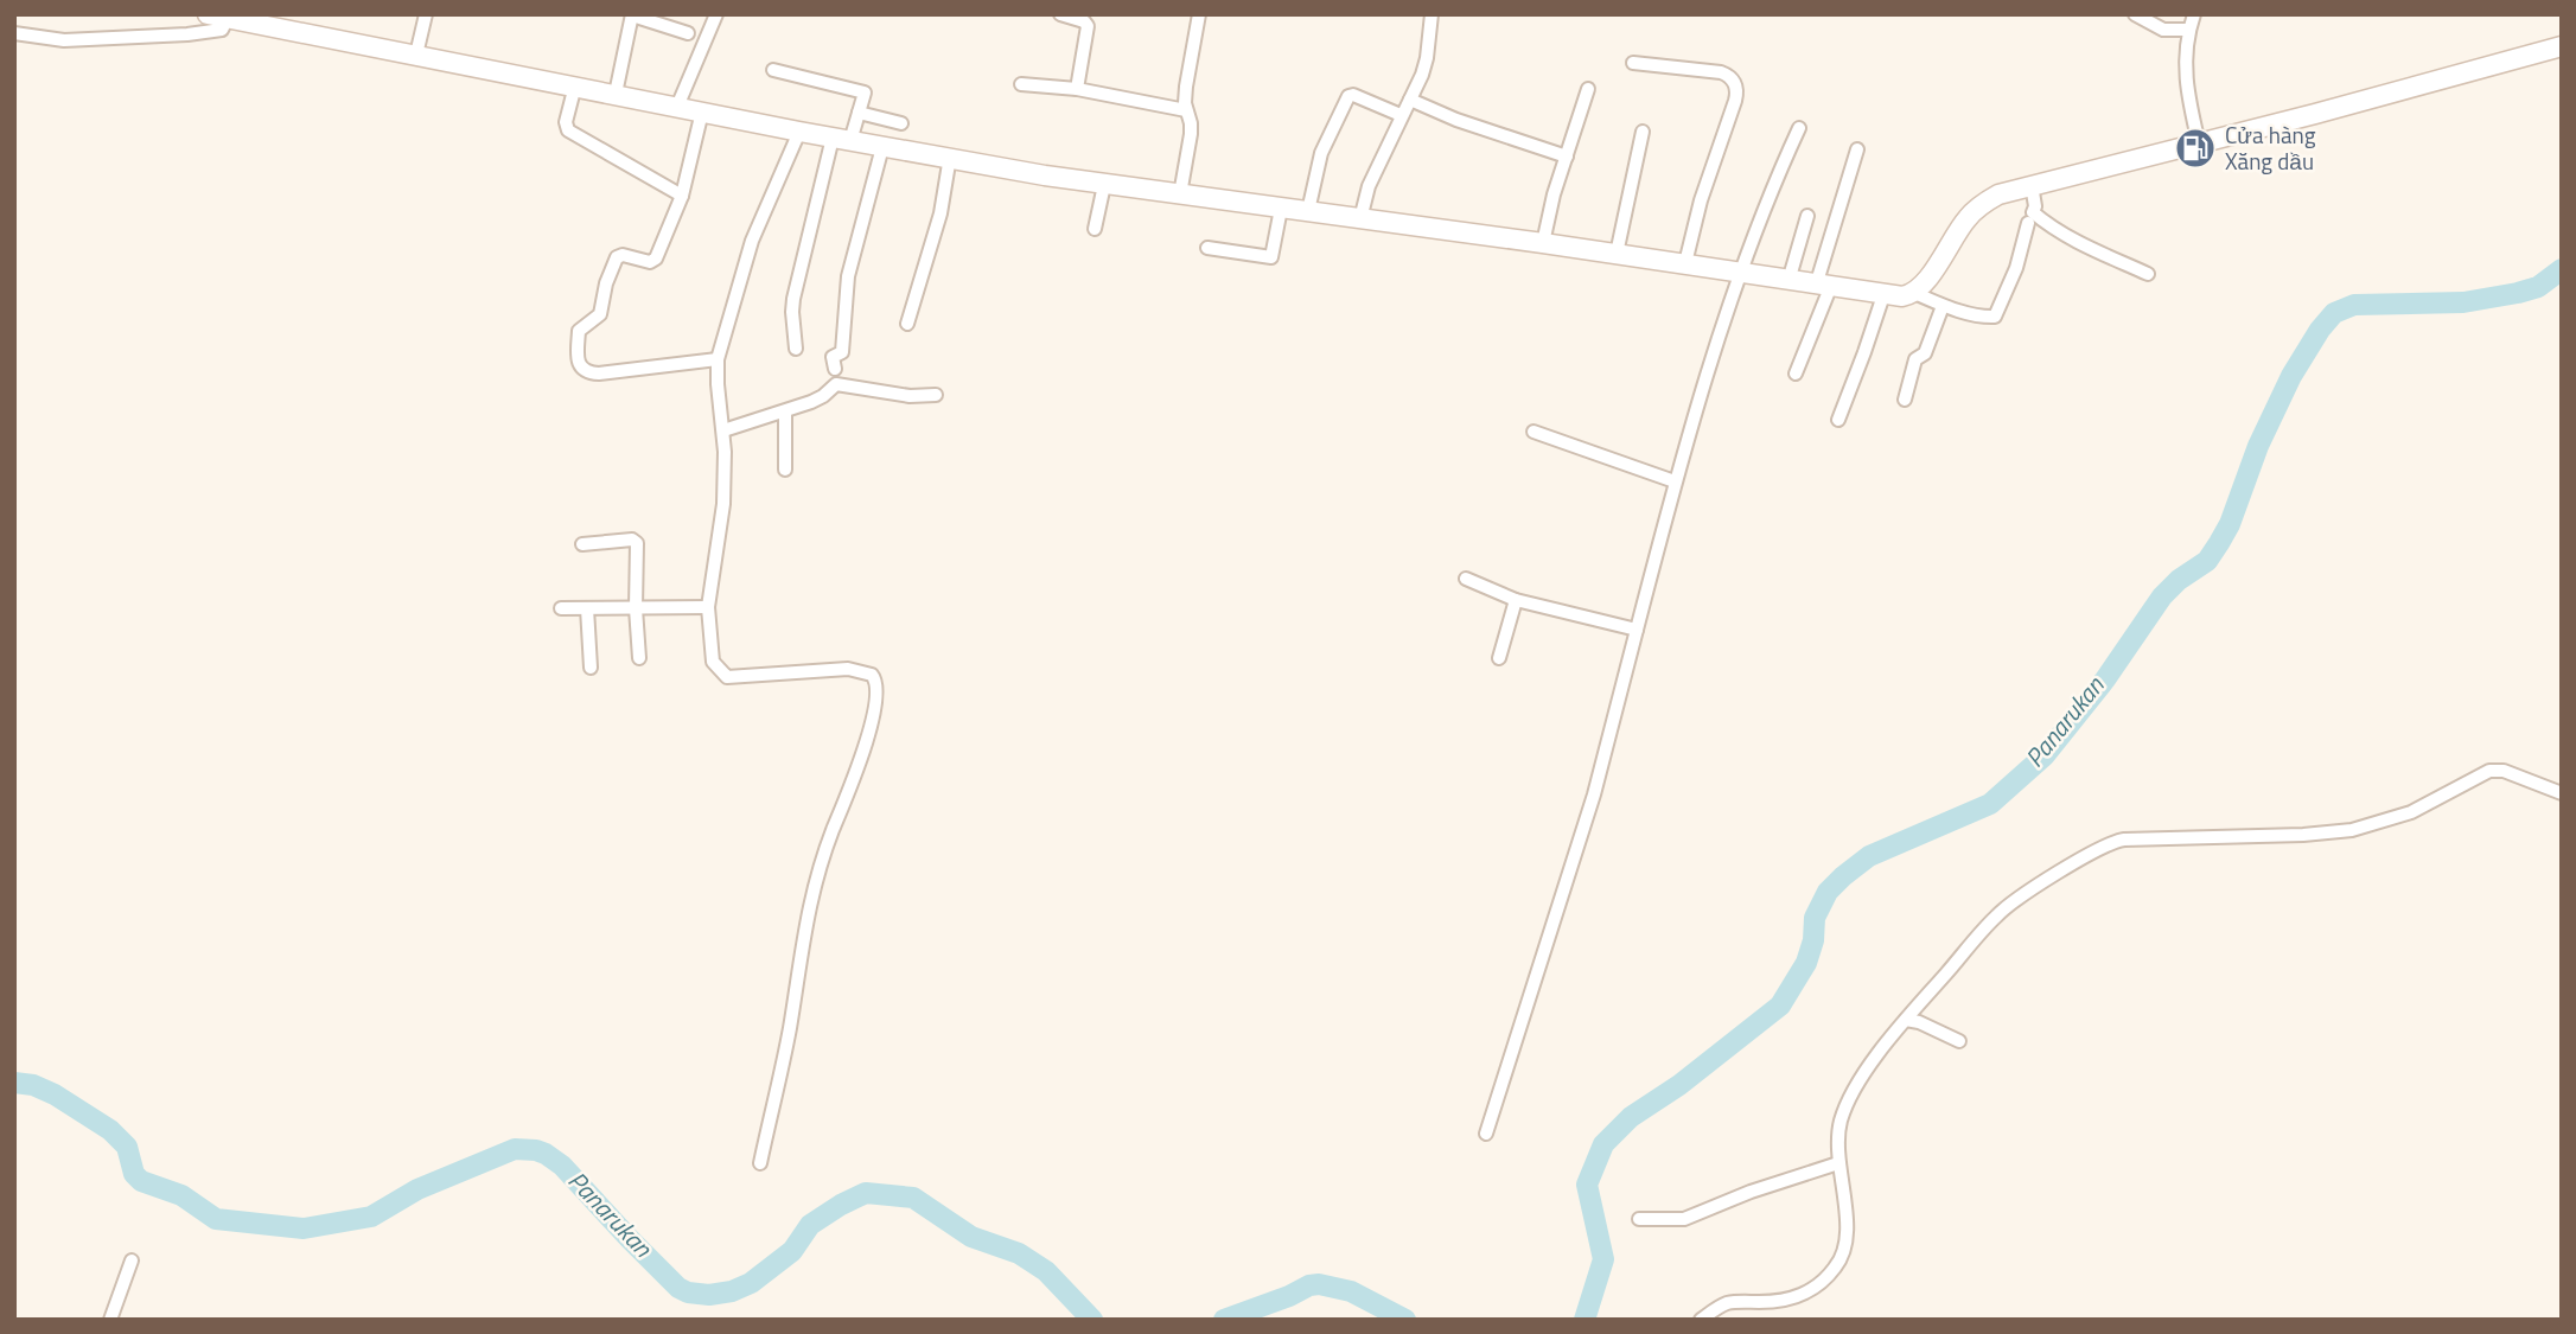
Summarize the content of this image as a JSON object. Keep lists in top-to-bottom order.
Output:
{
  "water": ["Panarukan"],
  "places": {
    "fuel station": ["Cửa hàng Xăng dầu"]
  }
}
